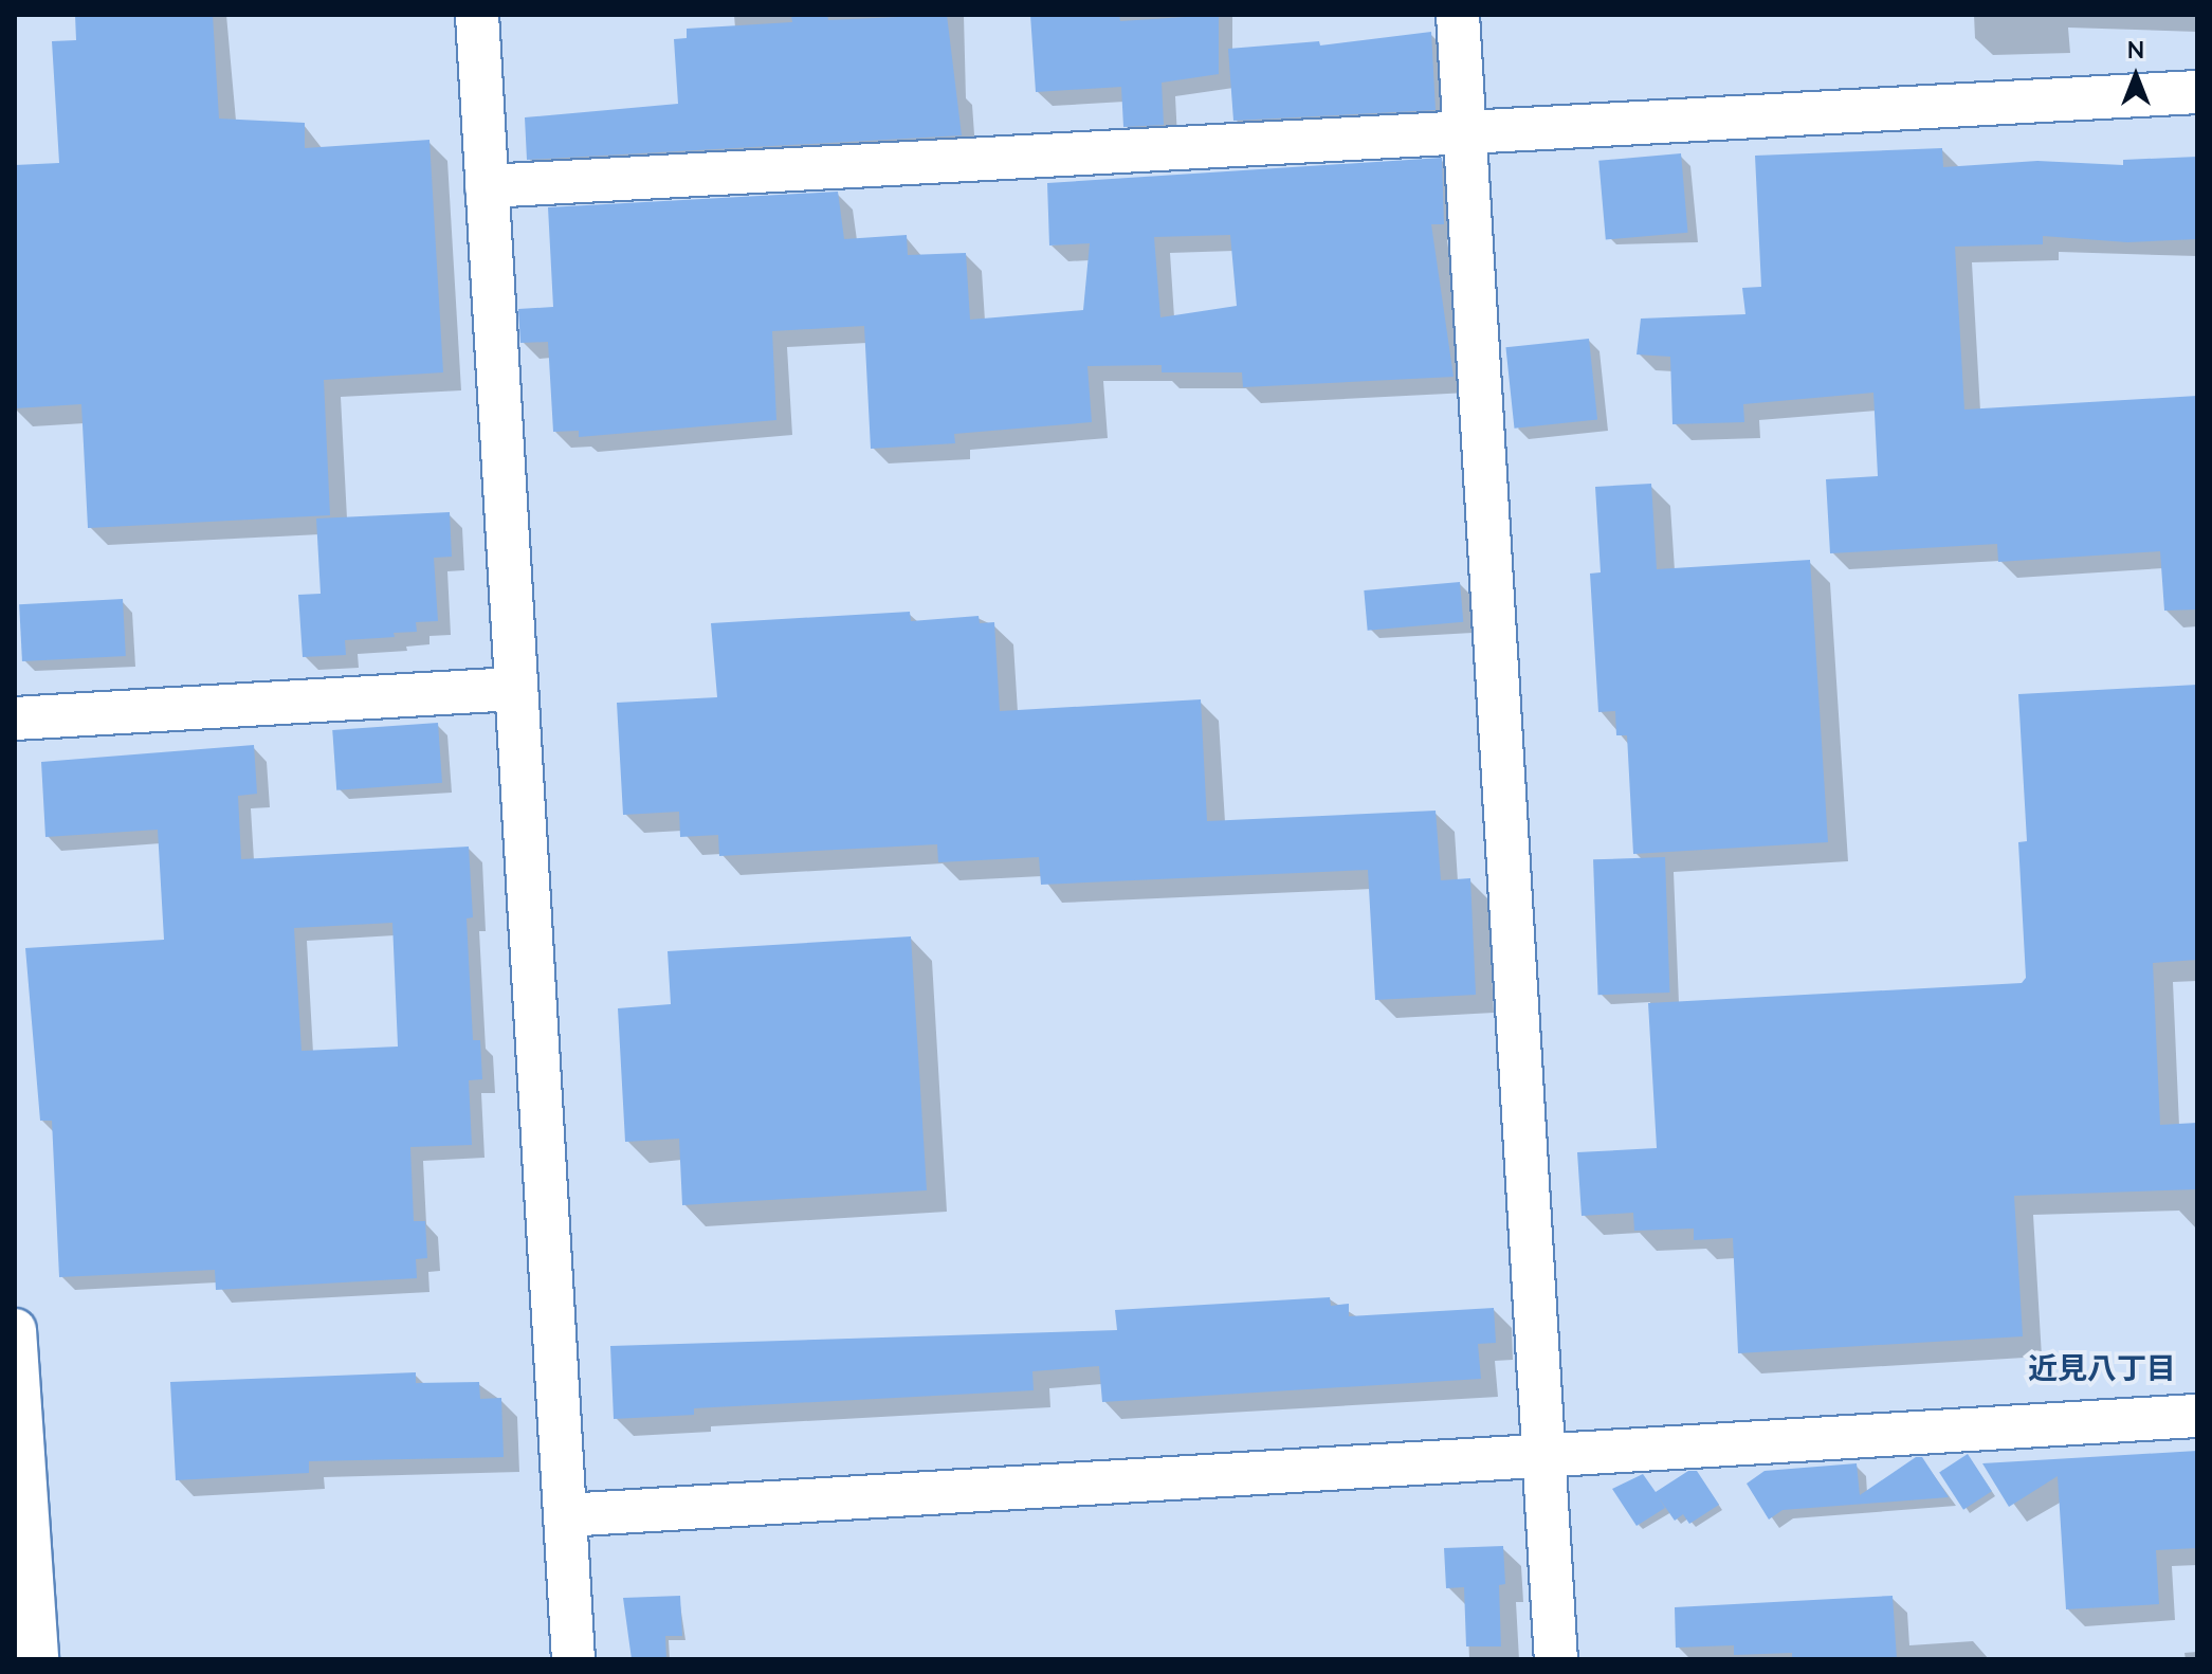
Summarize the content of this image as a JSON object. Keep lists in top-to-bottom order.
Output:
{
  "districts": ["近見八丁目"],
  "north": "top"
}
